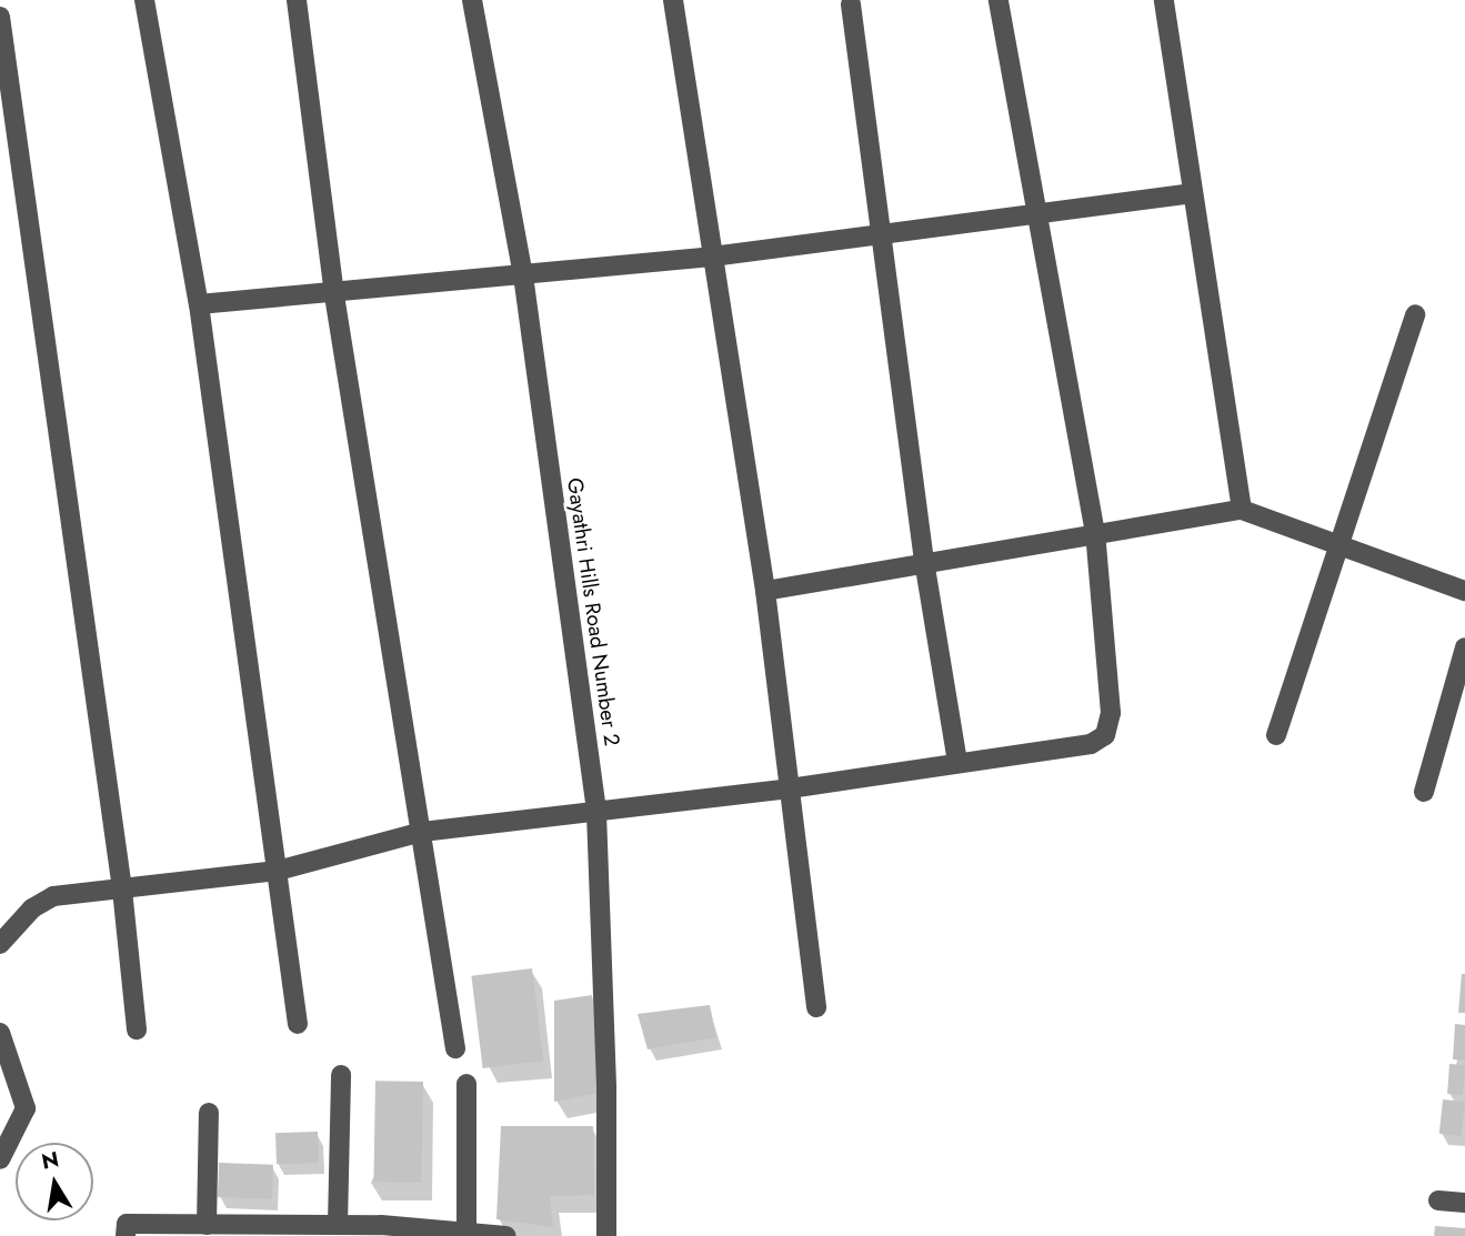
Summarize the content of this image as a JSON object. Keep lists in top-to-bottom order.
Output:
{
  "streets": {
    "street": ["Gayathri Hills Road Number 2"]
  },
  "north": "top"
}
